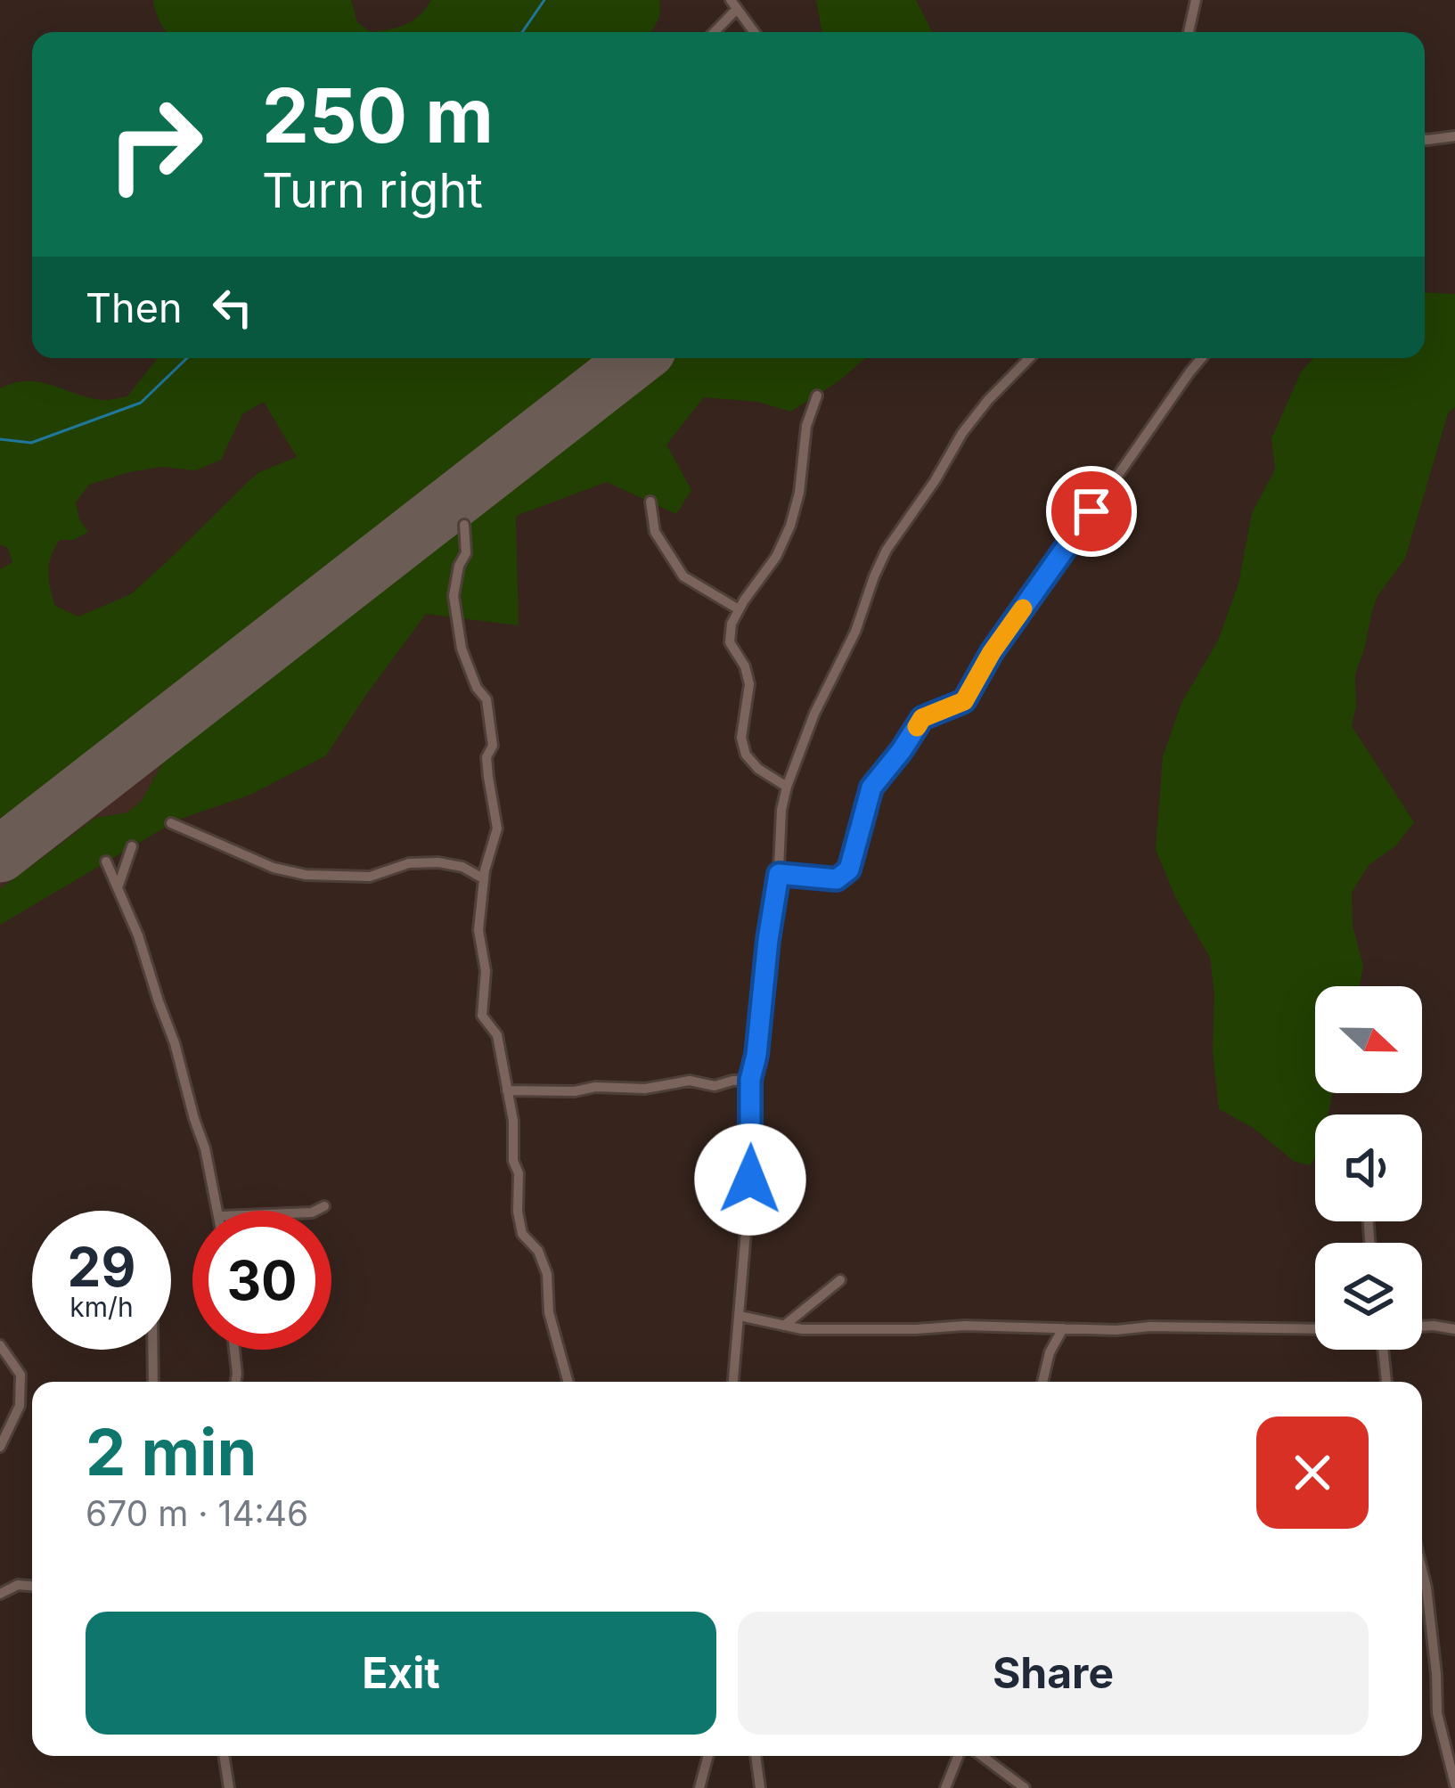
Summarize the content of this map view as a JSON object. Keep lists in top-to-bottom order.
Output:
{
  "north": "right",
  "page": {
    "turn": ["250 m", "Turn right"],
    "then": "Then",
    "speed": "29 km/h",
    "limit": "30",
    "heading": ["2 min", "670 m · 14:46"],
    "buttons": ["Exit", "Share"]
  }
}
